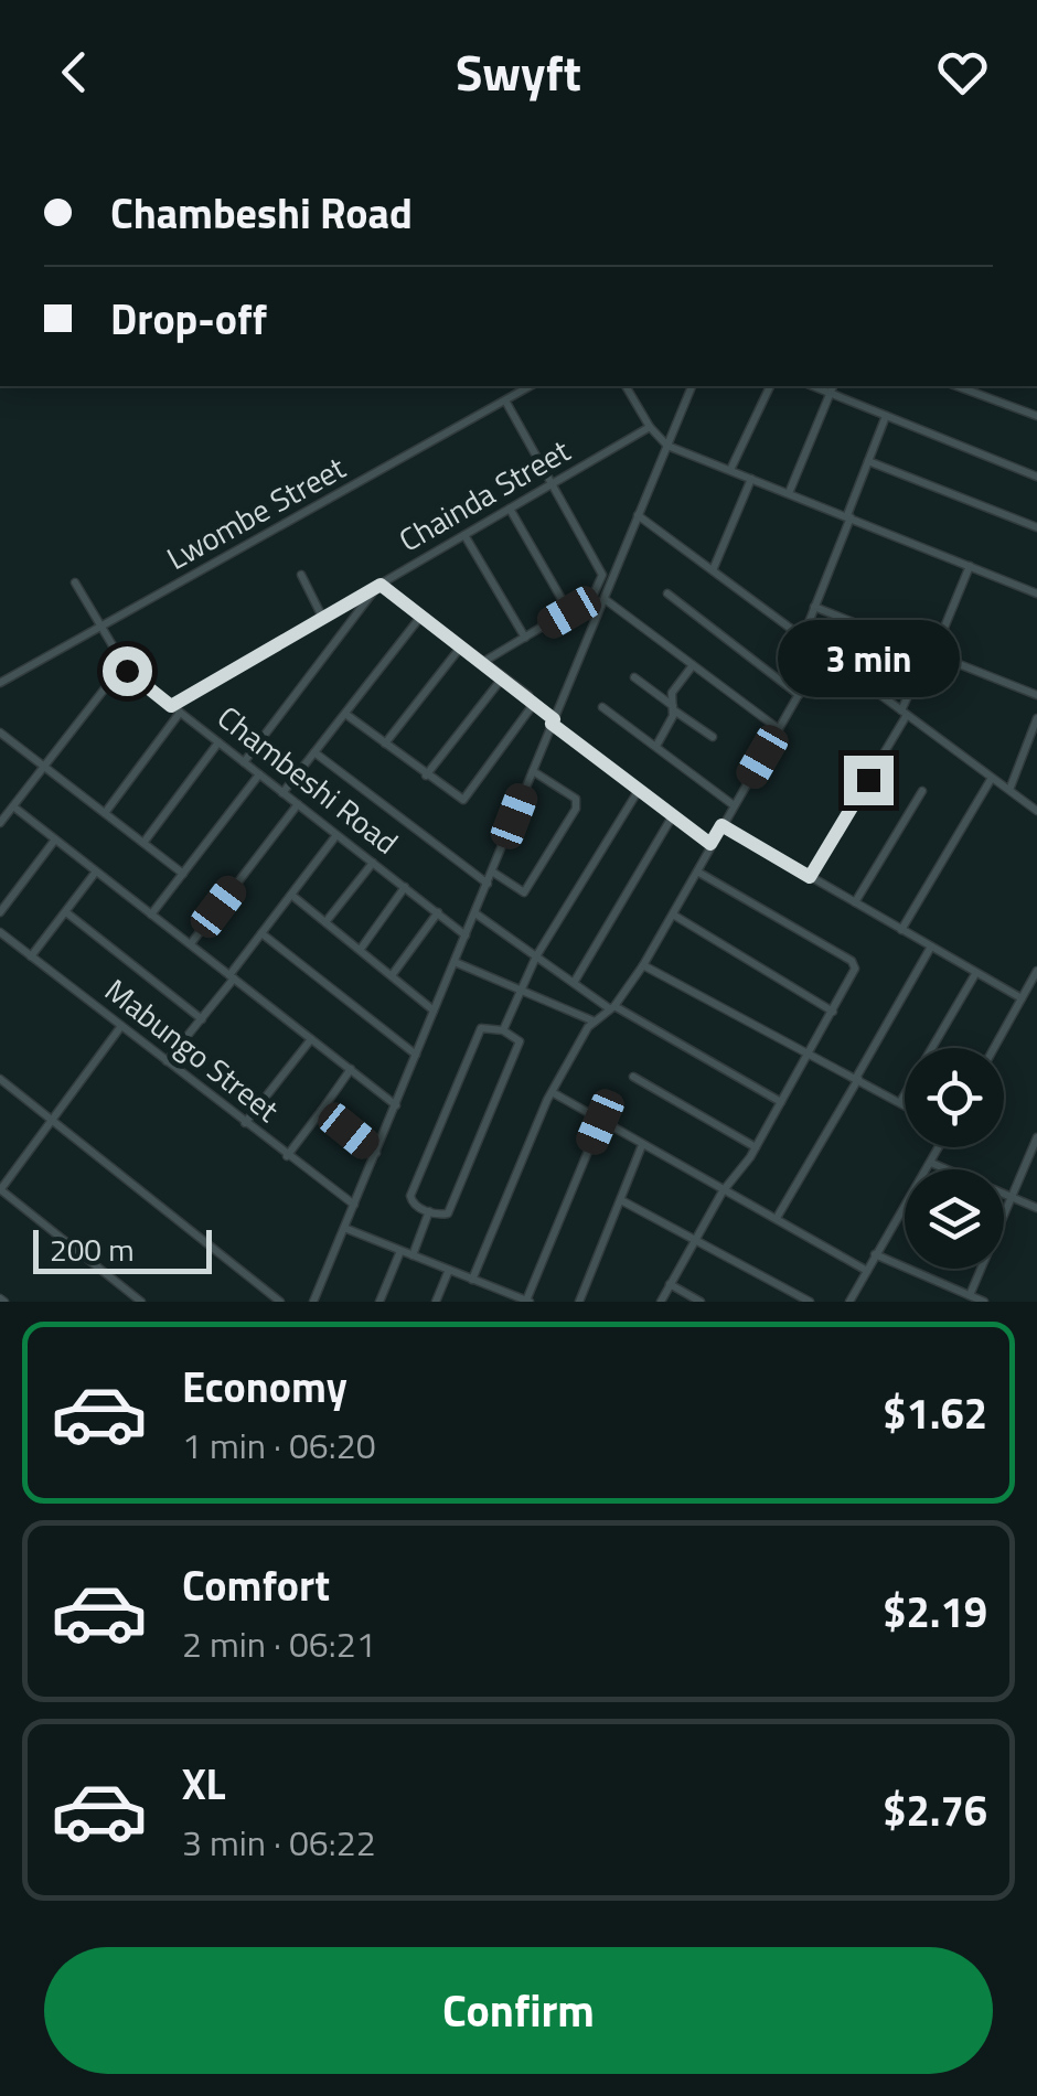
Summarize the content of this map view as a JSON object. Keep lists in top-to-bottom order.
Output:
{
  "streets": {
    "street": [
      "Chainda Street",
      "Lwombe Street",
      "Chambeshi Road",
      "Mabungo Street"
    ]
  },
  "crossings": [
    ["Chainda Street", "Chambeshi Road"]
  ],
  "scale_bar": "200 m",
  "page": {
    "header": "Swyft",
    "banner": ["Chambeshi Road", "Drop-off"],
    "bubble": "3 min",
    "scale": "200 m",
    "list": [
      {
        "name": "Economy",
        "note": "1 min · 06:20",
        "value": "$1.62"
      },
      {
        "name": "Comfort",
        "note": "2 min · 06:21",
        "value": "$2.19"
      },
      {
        "name": "XL",
        "note": "3 min · 06:22",
        "value": "$2.76"
      }
    ],
    "buttons": "Confirm"
  }
}
